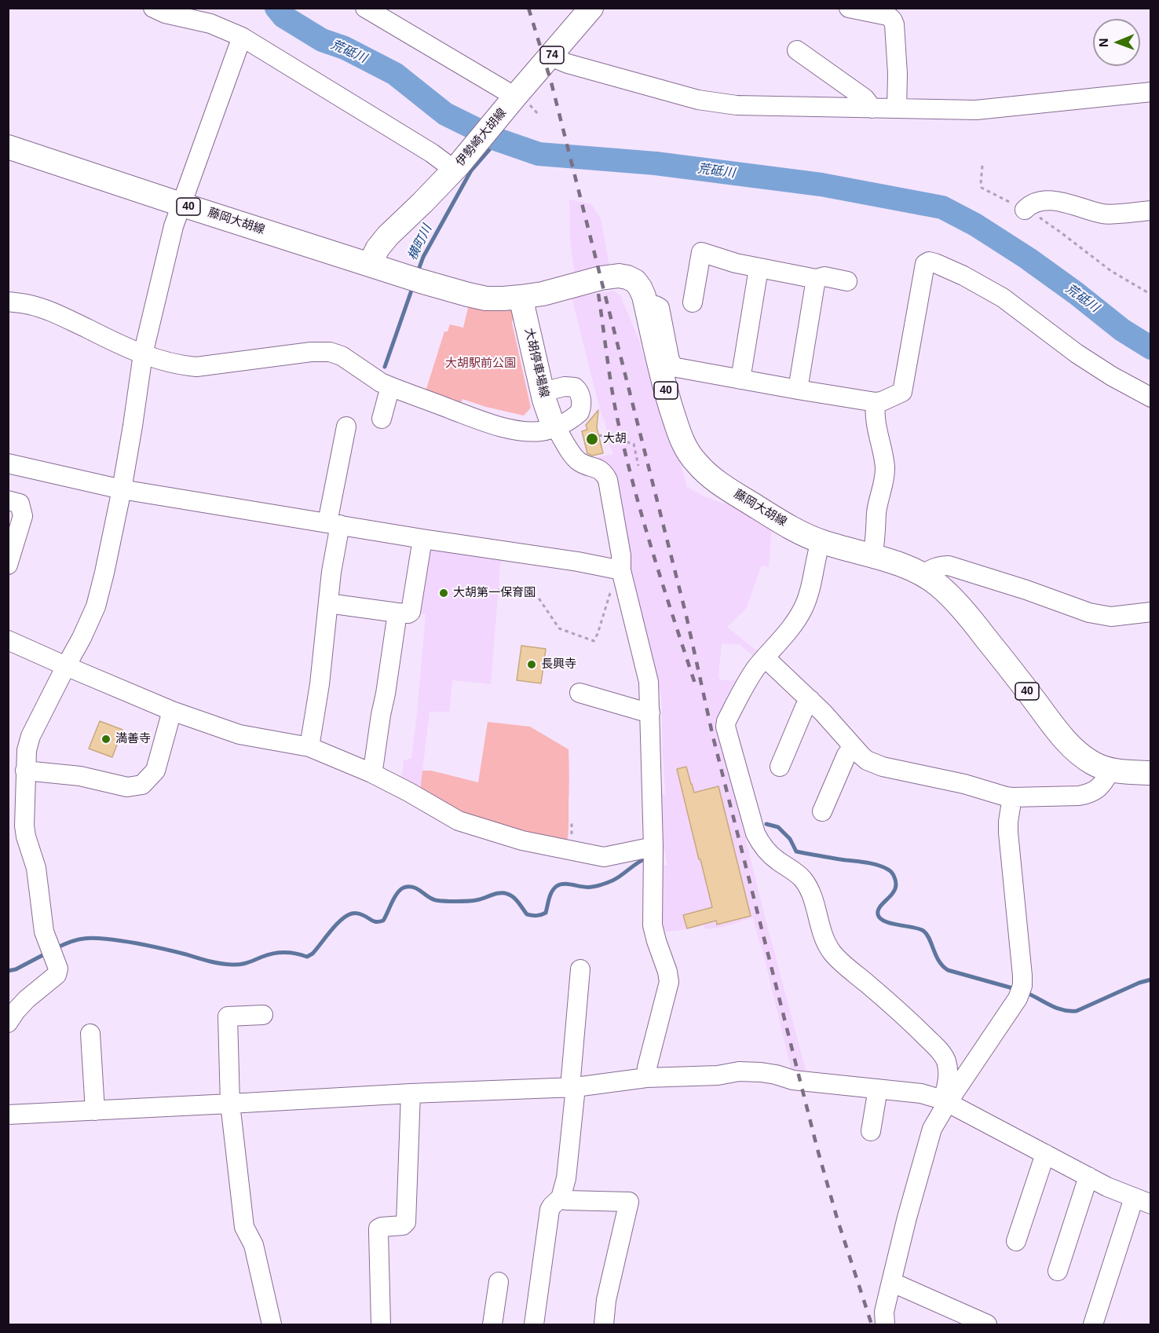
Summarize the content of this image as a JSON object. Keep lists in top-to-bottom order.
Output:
{
  "streets": {
    "main road": [
      "74",
      "伊勢崎大胡線",
      "40",
      "藤岡大胡線",
      "大胡停車場線"
    ]
  },
  "crossings": [
    ["伊勢崎大胡線", "藤岡大胡線"],
    ["藤岡大胡線", "大胡停車場線"]
  ],
  "water": ["荒砥川", "横町川"],
  "parks": ["大胡駅前公園"],
  "places": [
    "大胡",
    "大胡第一保育園",
    "長興寺",
    "満善寺"
  ],
  "north": "left"
}
